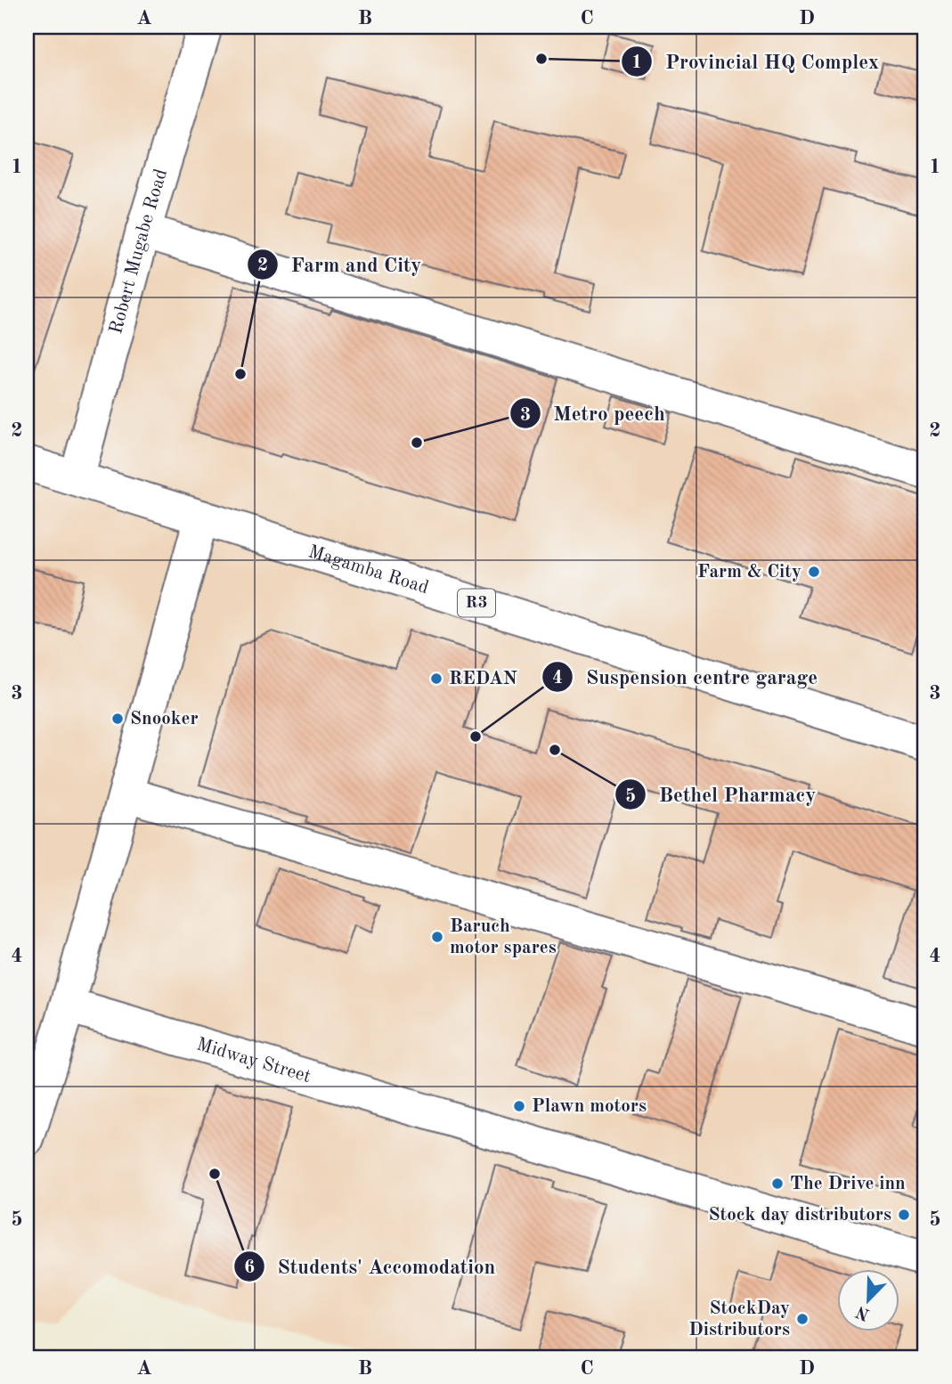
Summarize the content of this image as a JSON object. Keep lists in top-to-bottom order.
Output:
{
  "streets": {
    "main road": [
      "Robert Mugabe Road",
      "Magamba Road",
      "R3",
      "Midway Street"
    ]
  },
  "crossings": [
    ["Robert Mugabe Road", "Magamba Road"]
  ],
  "places": [
    "Provincial HQ Complex",
    "Farm and City",
    "Metro peech",
    "Farm & City",
    "REDAN",
    "Snooker",
    "Suspension centre garage",
    "Bethel Pharmacy",
    "Baruch motor spares",
    "Plawn motors",
    "Students' Accomodation",
    "The Drive inn",
    "Stock day distributors",
    "StockDay Distributors"
  ],
  "north": "bottom left",
  "grid": {
    "columns": [
      "A",
      "B",
      "C",
      "D"
    ],
    "rows": [
      "1",
      "2",
      "3",
      "4",
      "5"
    ]
  }
}
